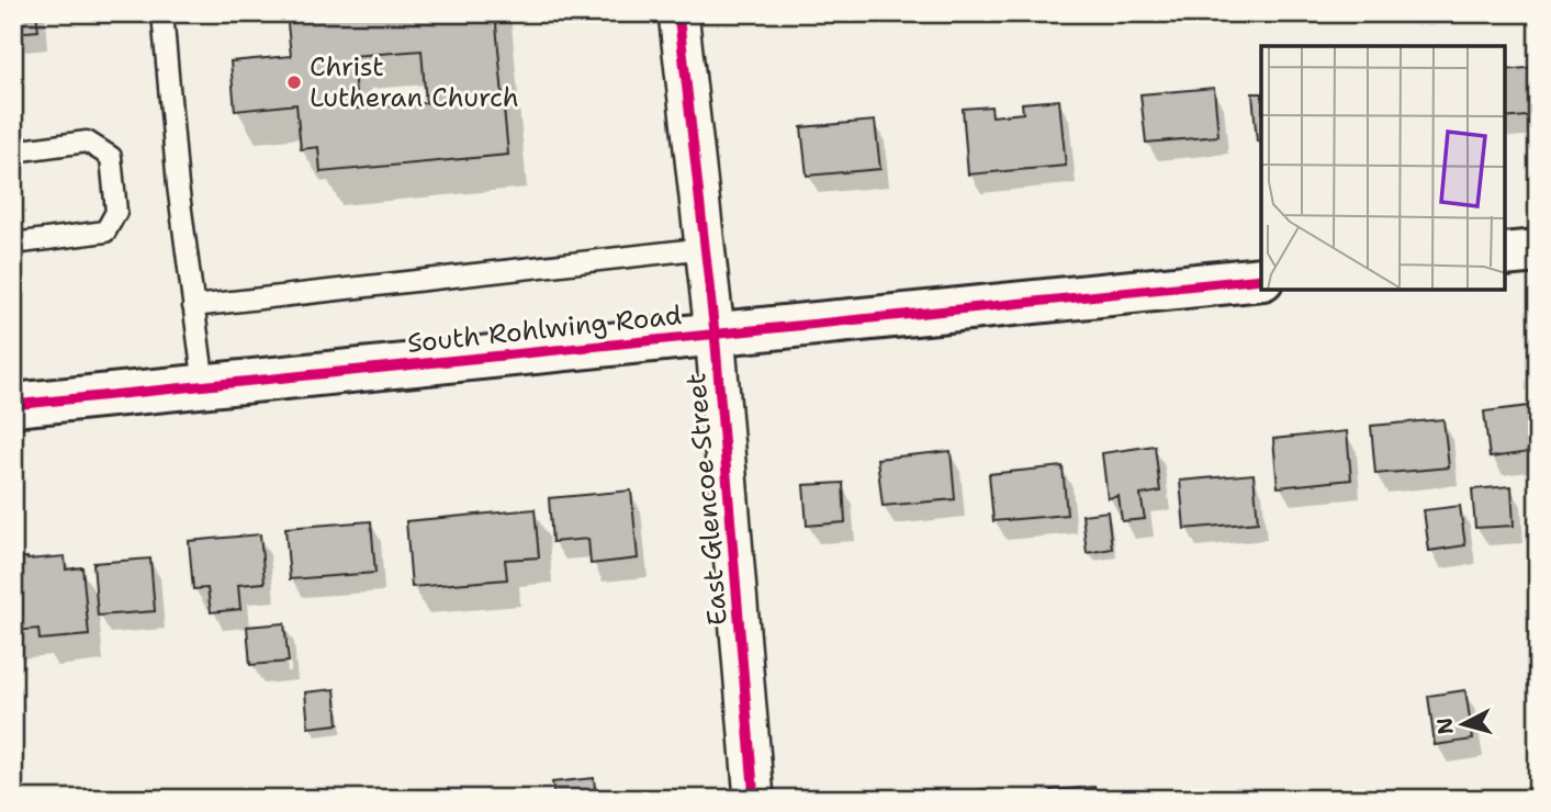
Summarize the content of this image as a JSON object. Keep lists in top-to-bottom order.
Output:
{
  "streets": {
    "street": ["South Rohlwing Road", "East Glencoe Street"]
  },
  "crossings": [
    ["South Rohlwing Road", "East Glencoe Street"]
  ],
  "places": ["Christ Lutheran Church"],
  "north": "left"
}
